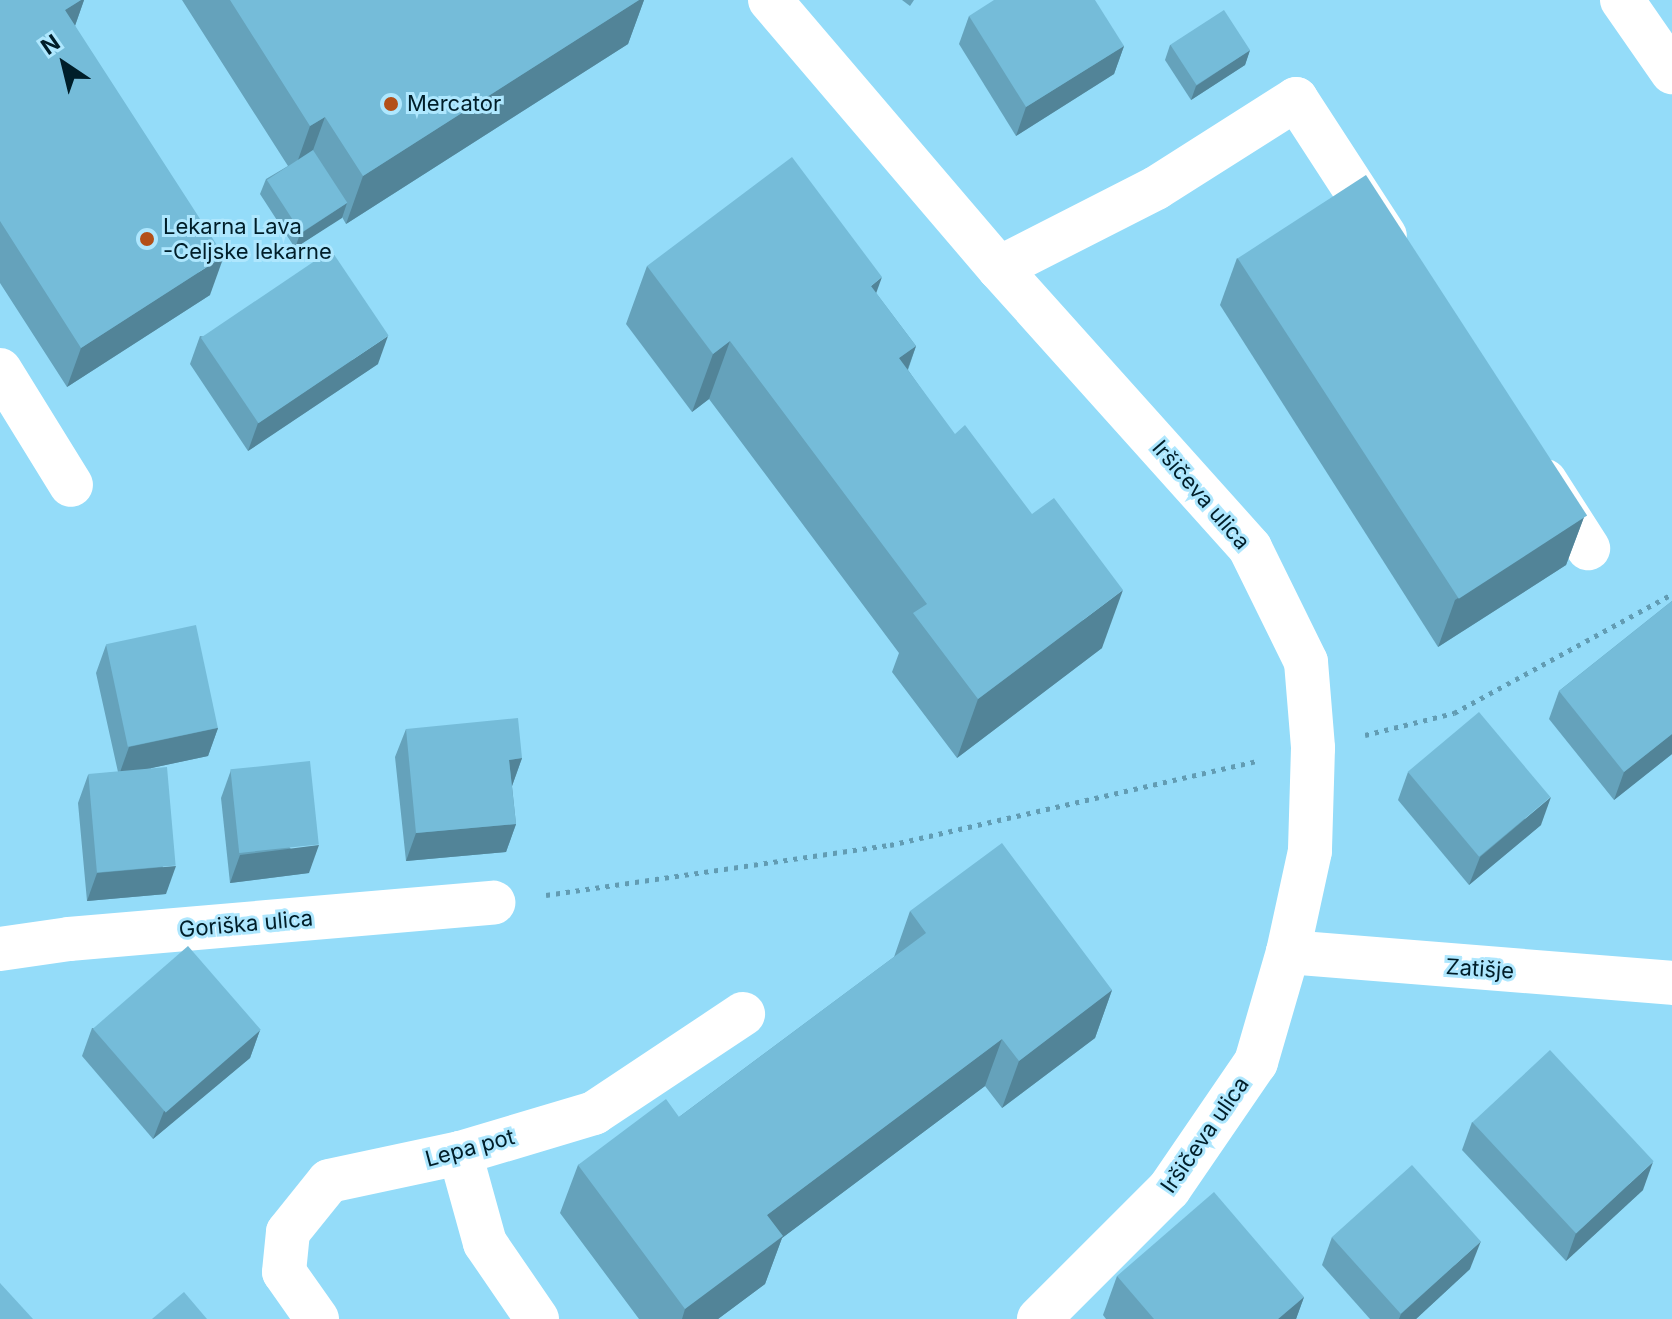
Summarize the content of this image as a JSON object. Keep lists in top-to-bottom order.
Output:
{
  "streets": {
    "street": [
      "Iršičeva ulica",
      "Goriška ulica",
      "Zatišje",
      "Lepa pot"
    ]
  },
  "crossings": [
    ["Iršičeva ulica", "Zatišje"]
  ],
  "places": ["Mercator", "Lekarna Lava -Celjske lekarne"],
  "north": "top left"
}
